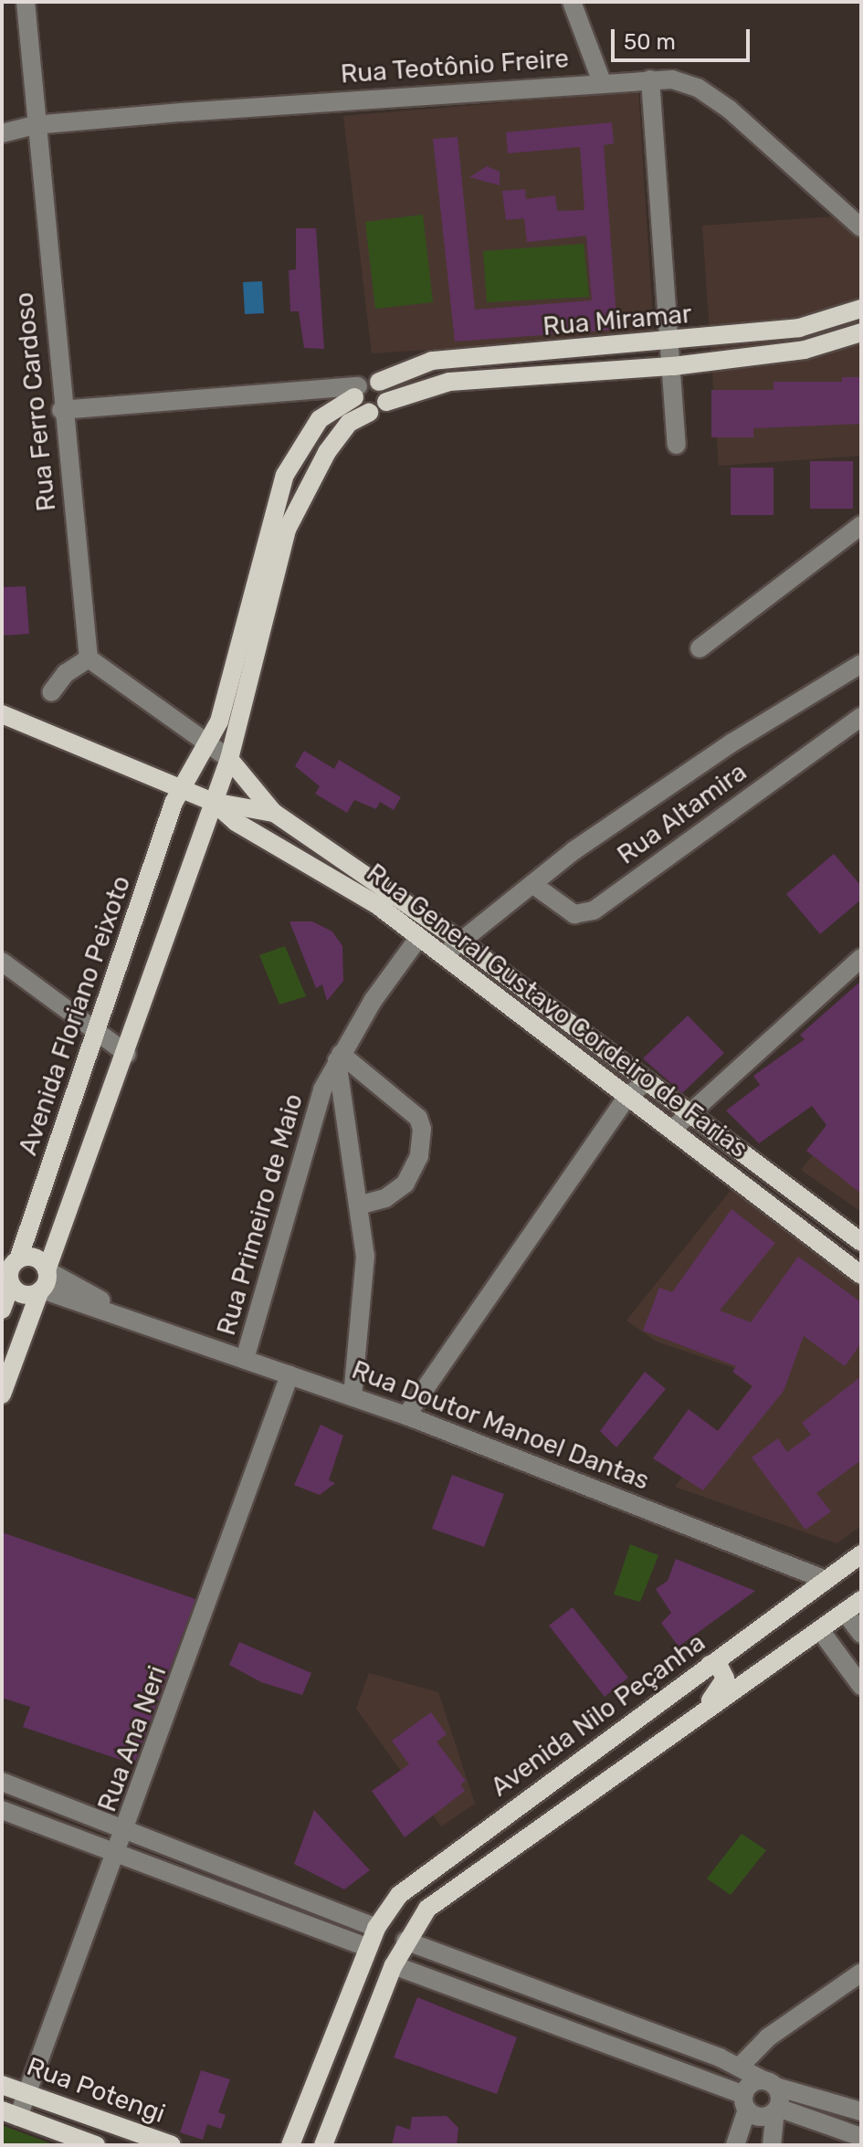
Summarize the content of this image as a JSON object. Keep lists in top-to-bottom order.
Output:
{
  "streets": {
    "main road": [
      "Rua Miramar",
      "Rua General Gustavo Cordeiro de Farias",
      "Avenida Floriano Peixoto",
      "Avenida Nilo Peçanha",
      "Rua Potengi"
    ],
    "street": [
      "Rua Teotônio Freire",
      "Rua Ferro Cardoso",
      "Rua Altamira",
      "Rua Primeiro de Maio",
      "Rua Doutor Manoel Dantas",
      "Rua Ana Neri"
    ]
  },
  "crossings": [
    ["Rua Teotônio Freire", "Rua Ferro Cardoso"],
    ["Rua General Gustavo Cordeiro de Farias", "Avenida Floriano Peixoto"],
    ["Rua General Gustavo Cordeiro de Farias", "Rua Primeiro de Maio"],
    ["Avenida Floriano Peixoto", "Rua Doutor Manoel Dantas"],
    ["Rua Primeiro de Maio", "Rua Doutor Manoel Dantas"],
    ["Rua Doutor Manoel Dantas", "Avenida Nilo Peçanha"],
    ["Rua Doutor Manoel Dantas", "Rua Ana Neri"],
    ["Rua Ana Neri", "Rua Potengi"]
  ],
  "scale_bar": "50 m"
}
